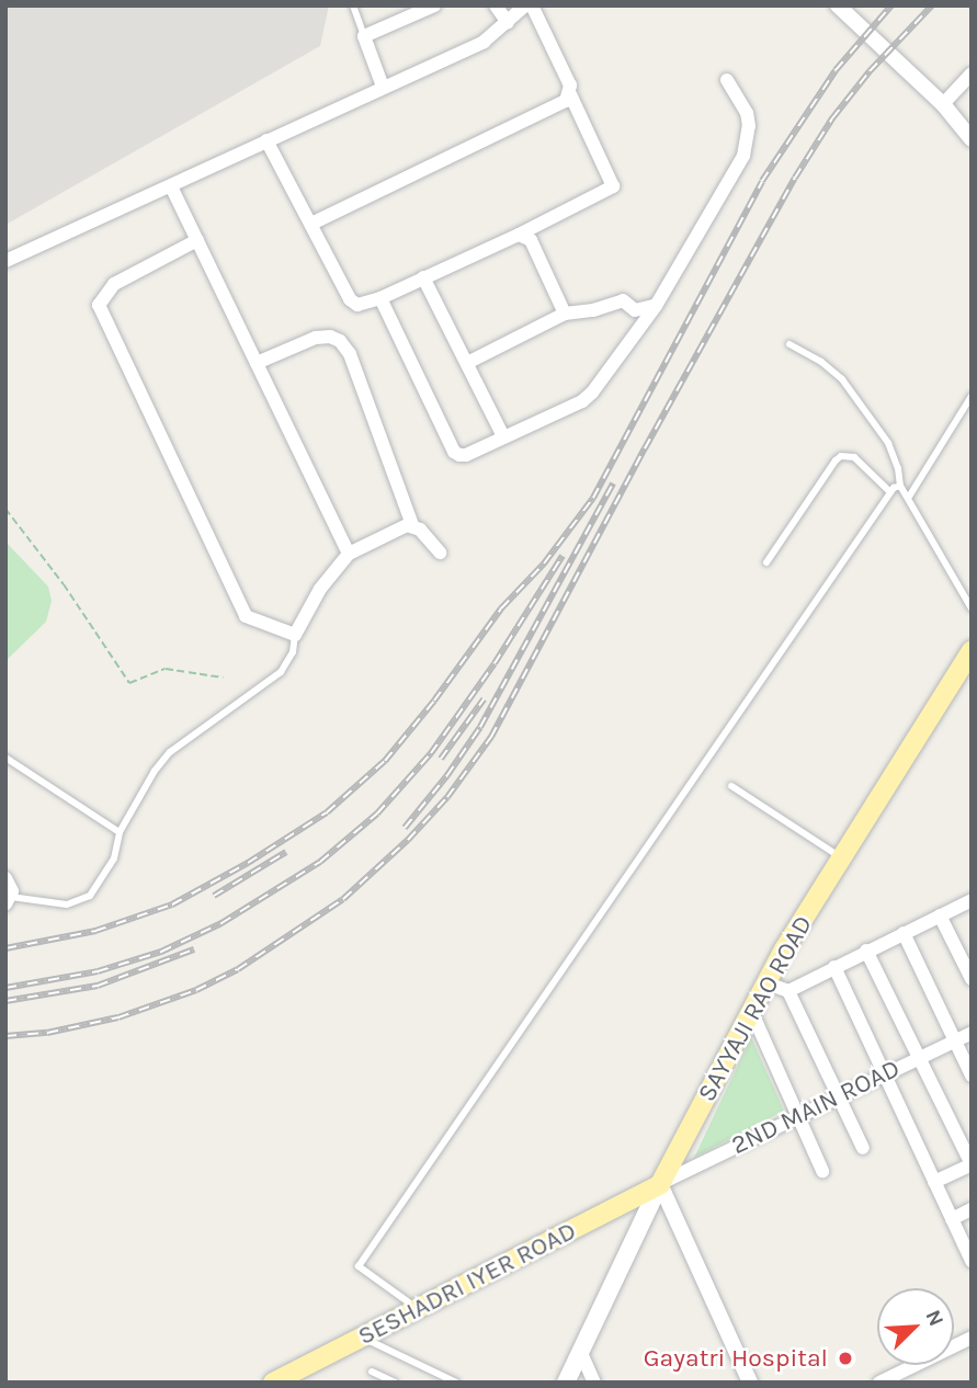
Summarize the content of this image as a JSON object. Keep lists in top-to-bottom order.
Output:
{
  "streets": {
    "main road": ["SAYYAJI RAO ROAD", "SESHADRI IYER ROAD"],
    "street": ["2ND MAIN ROAD"]
  },
  "crossings": [
    ["SAYYAJI RAO ROAD", "2ND MAIN ROAD"],
    ["SAYYAJI RAO ROAD", "SESHADRI IYER ROAD"],
    ["2ND MAIN ROAD", "SESHADRI IYER ROAD"]
  ],
  "places": ["Gayatri Hospital"],
  "north": "top right"
}
